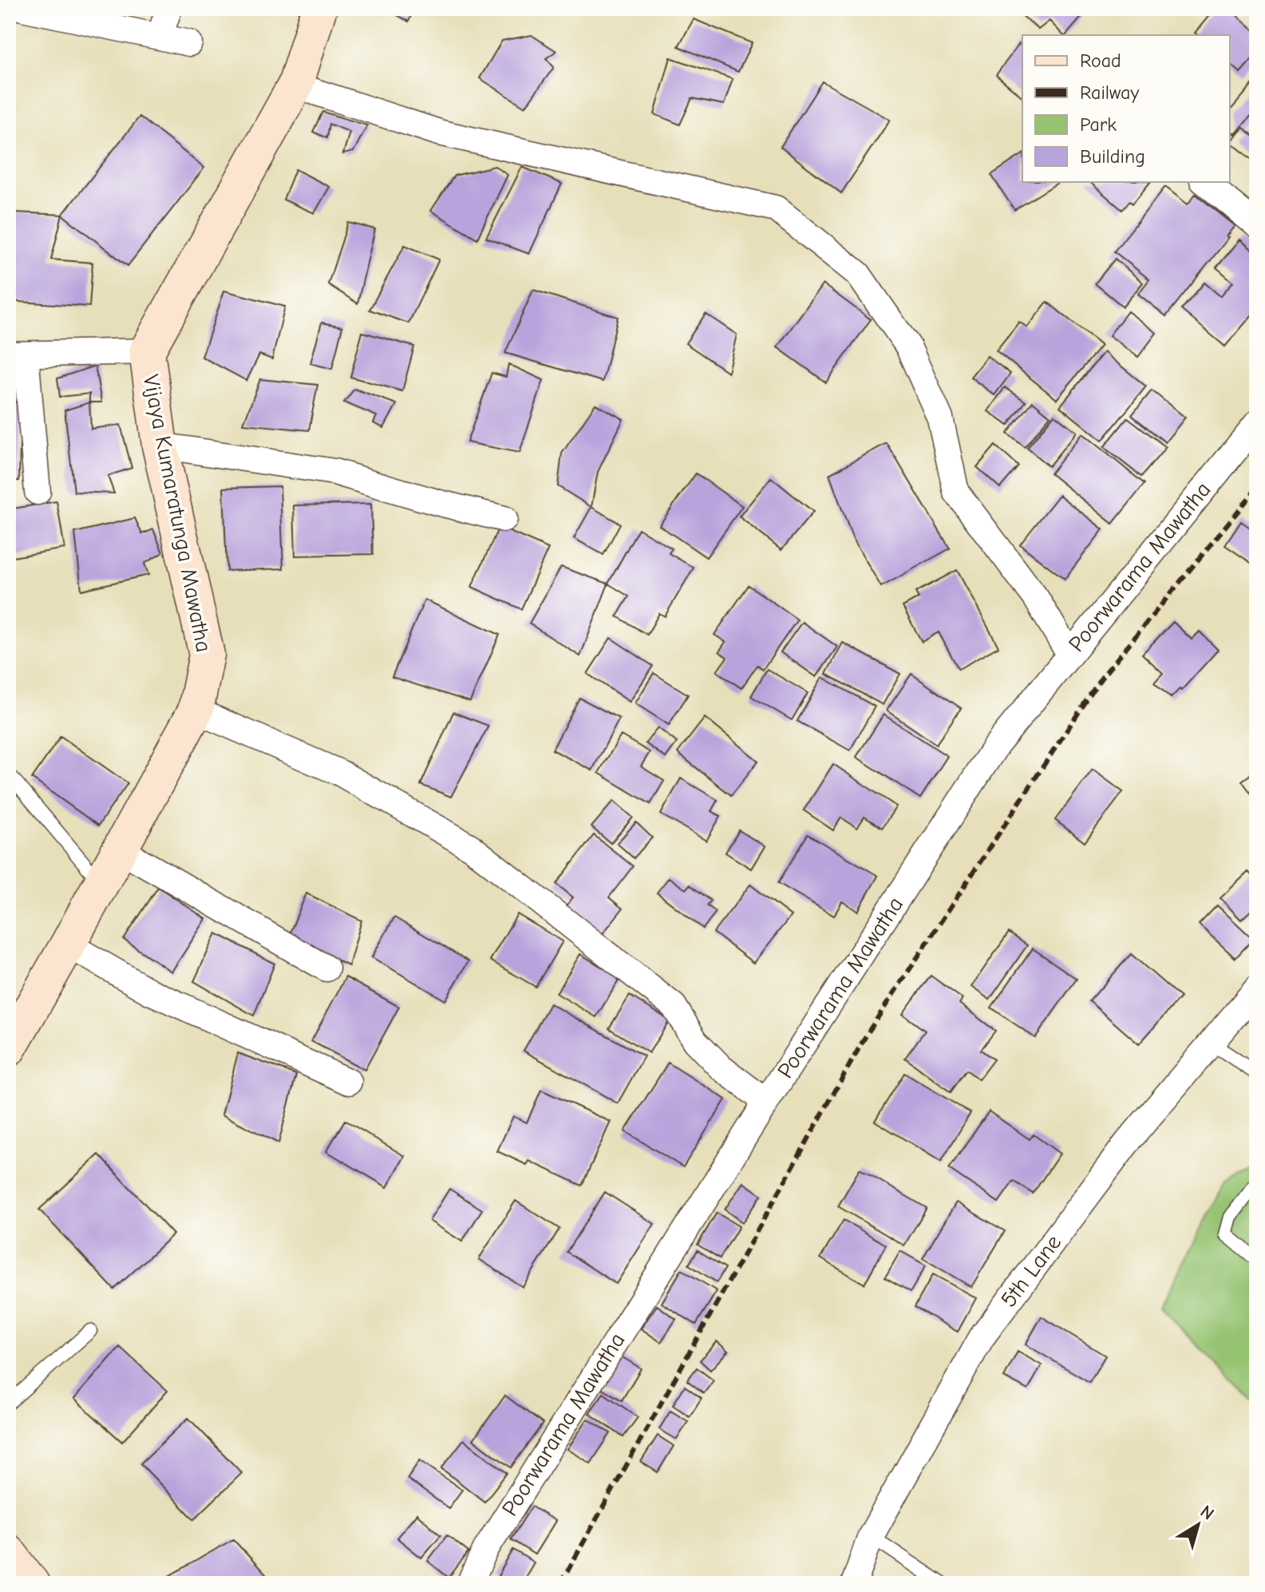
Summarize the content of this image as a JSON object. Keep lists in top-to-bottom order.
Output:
{
  "streets": {
    "main road": ["Vijaya Kumaratunga Mawatha"],
    "street": ["Poorwarama Mawatha", "5th Lane"]
  },
  "legend": [
    "Road",
    "Railway",
    "Park",
    "Building"
  ],
  "north": "top right"
}
